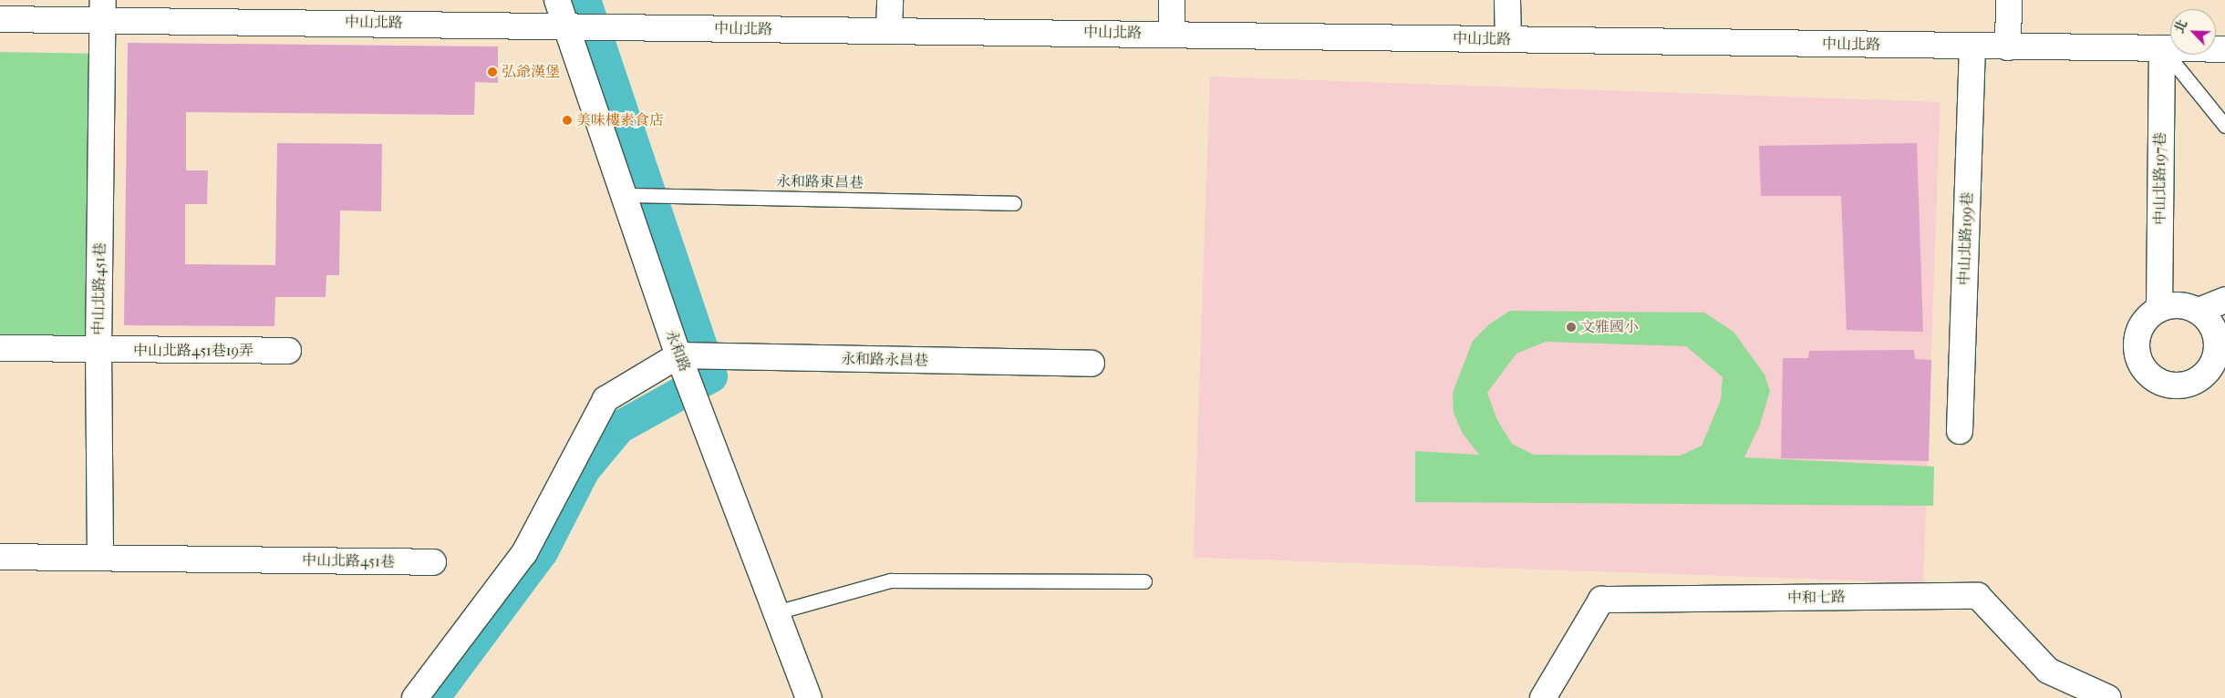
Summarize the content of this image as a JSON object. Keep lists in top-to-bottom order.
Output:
{
  "streets": {
    "street": [
      "中山北路",
      "中山北路197巷",
      "中山北路199巷",
      "中山北路451巷",
      "中山北路451巷19弄",
      "永和路",
      "永和路永昌巷",
      "中和七路"
    ],
    "lane": ["永和路東昌巷"]
  },
  "crossings": [
    ["中山北路", "中山北路197巷"],
    ["中山北路", "中山北路199巷"],
    ["中山北路", "中山北路451巷"],
    ["中山北路", "永和路"],
    ["永和路東昌巷", "永和路"],
    ["中山北路451巷", "中山北路451巷19弄"],
    ["永和路", "永和路永昌巷"]
  ],
  "places": ["弘爺漢堡", "美味樓素食店", "文雅國小"],
  "north": "top left"
}
